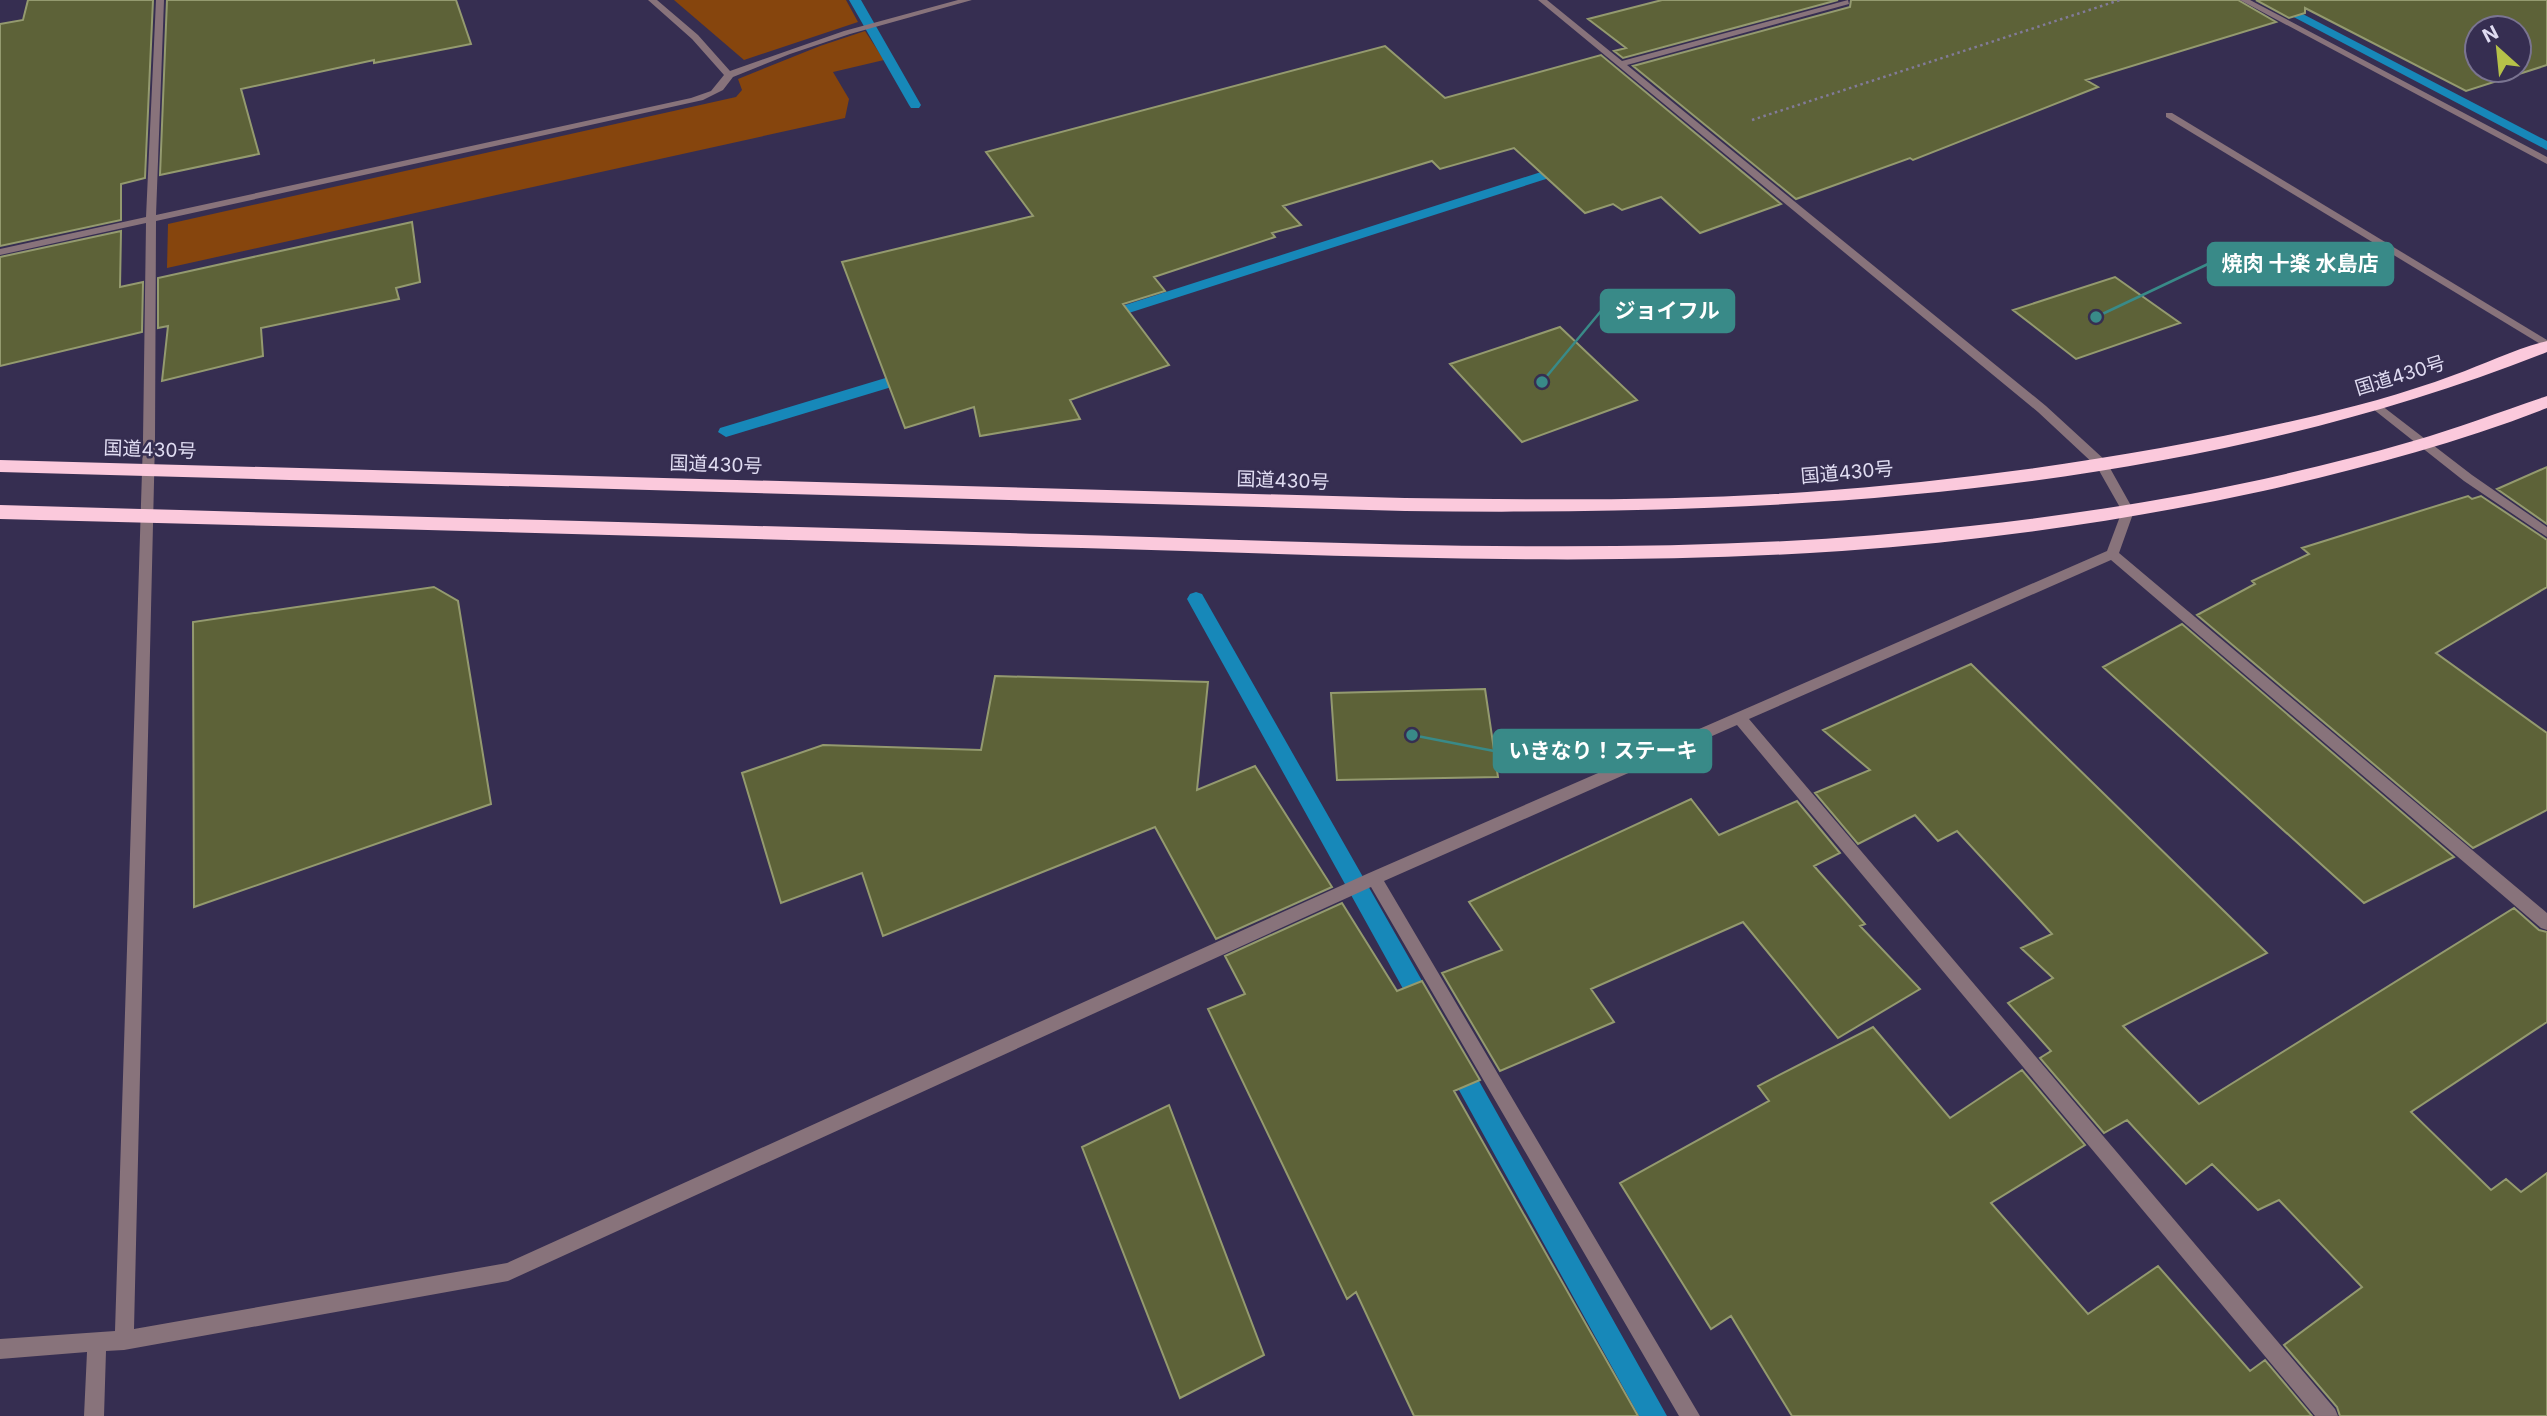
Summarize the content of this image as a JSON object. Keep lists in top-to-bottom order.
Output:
{
  "streets": {
    "highway": ["国道430号"]
  },
  "places": ["焼肉 十楽 水島店", "ジョイフル", "いきなり！ステーキ"],
  "north": "top left"
}
